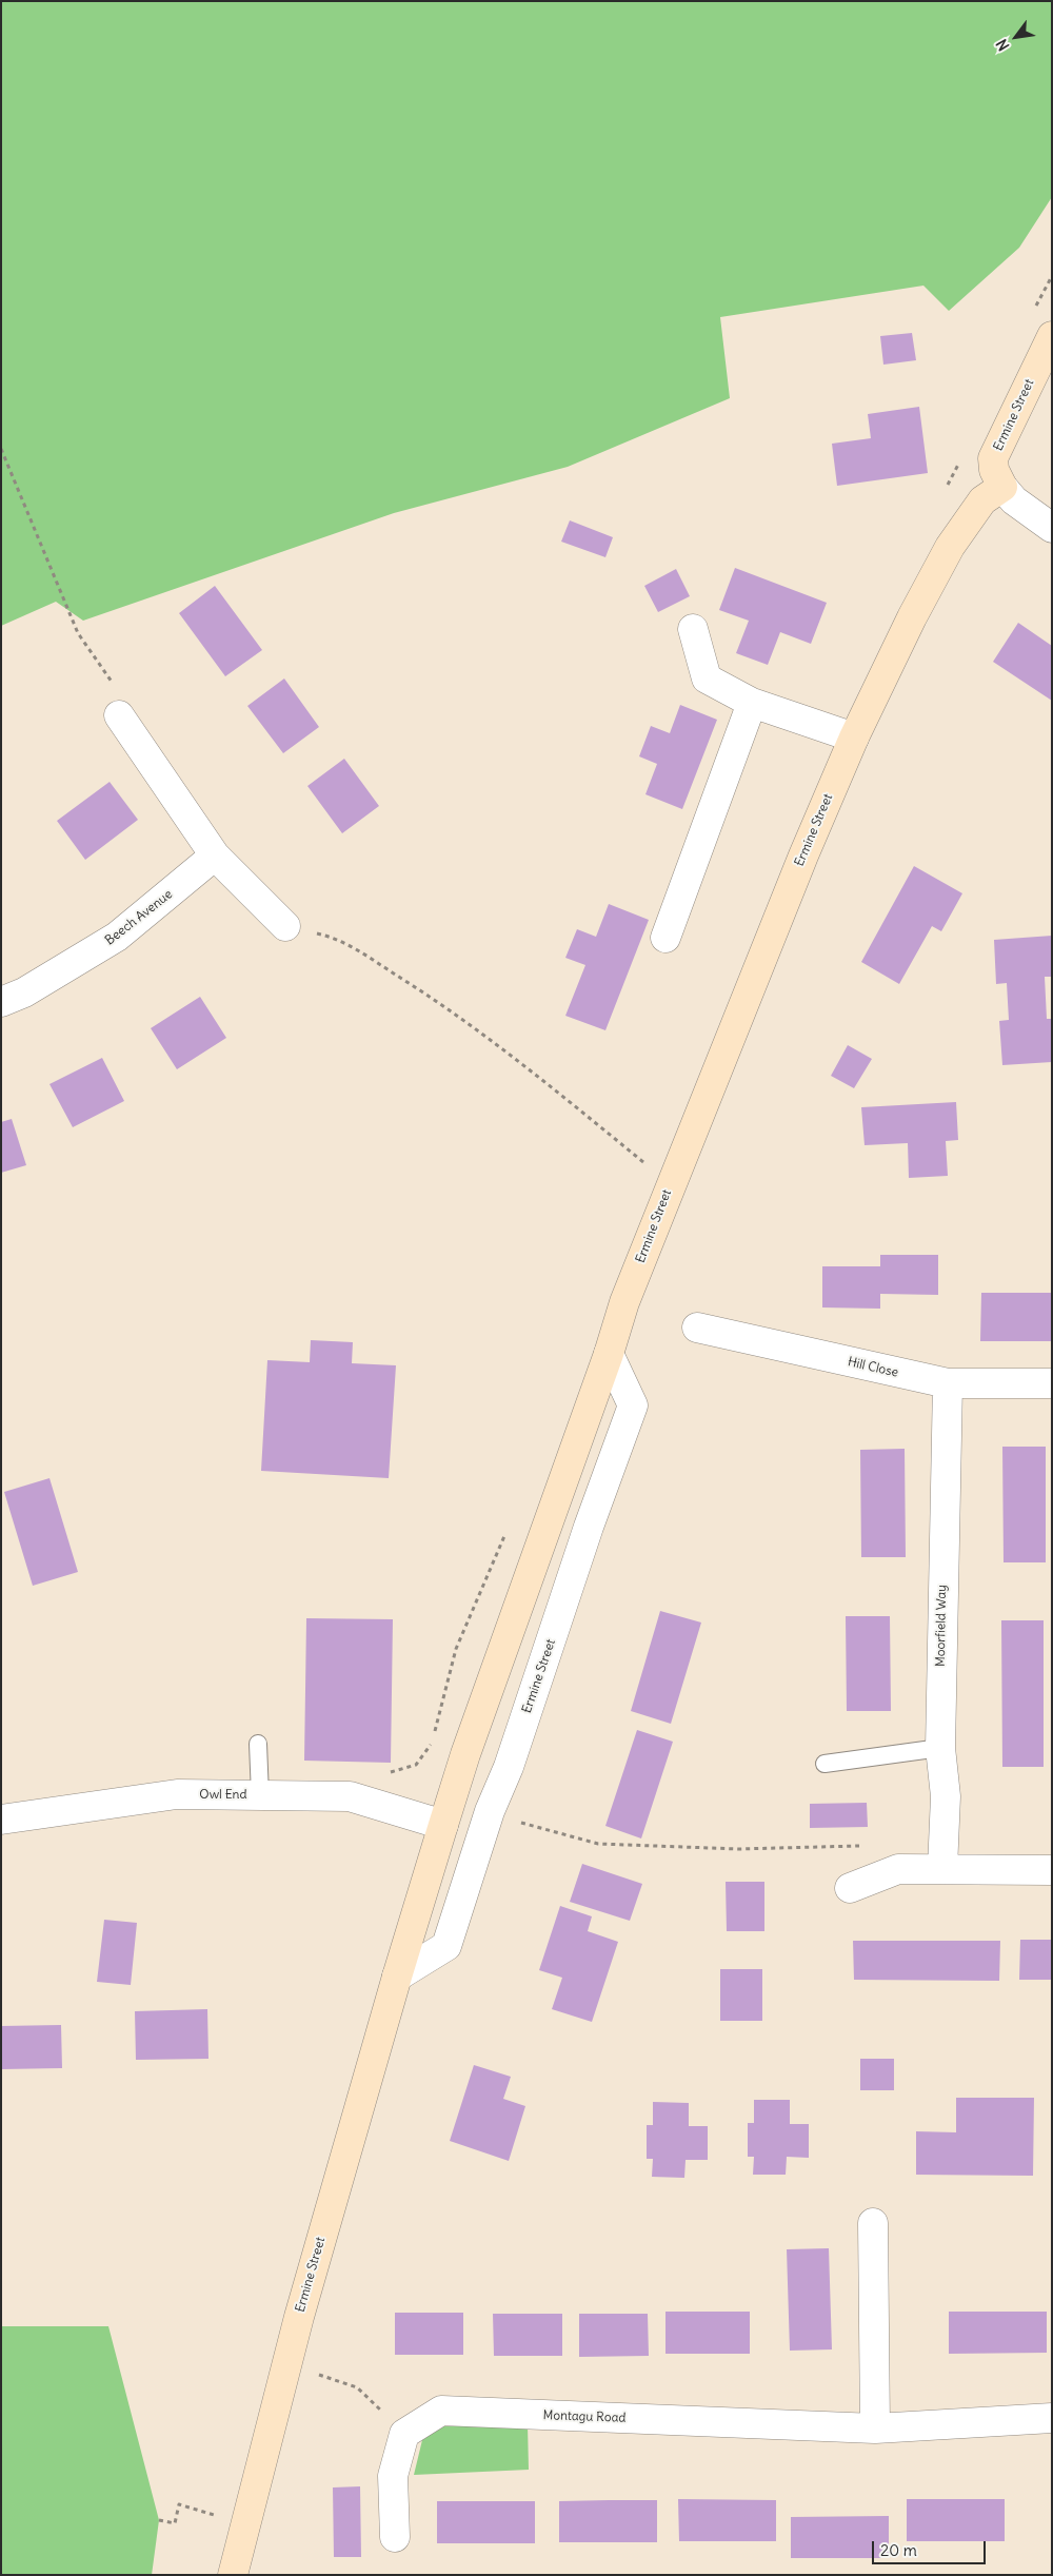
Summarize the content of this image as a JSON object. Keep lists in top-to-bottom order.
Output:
{
  "streets": {
    "street": [
      "Ermine Street",
      "Beech Avenue",
      "Hill Close",
      "Moorfield Way",
      "Owl End",
      "Montagu Road"
    ]
  },
  "crossings": [
    ["Ermine Street", "Owl End"],
    ["Hill Close", "Moorfield Way"]
  ],
  "scale_bar": "20 m",
  "north": "bottom left"
}
